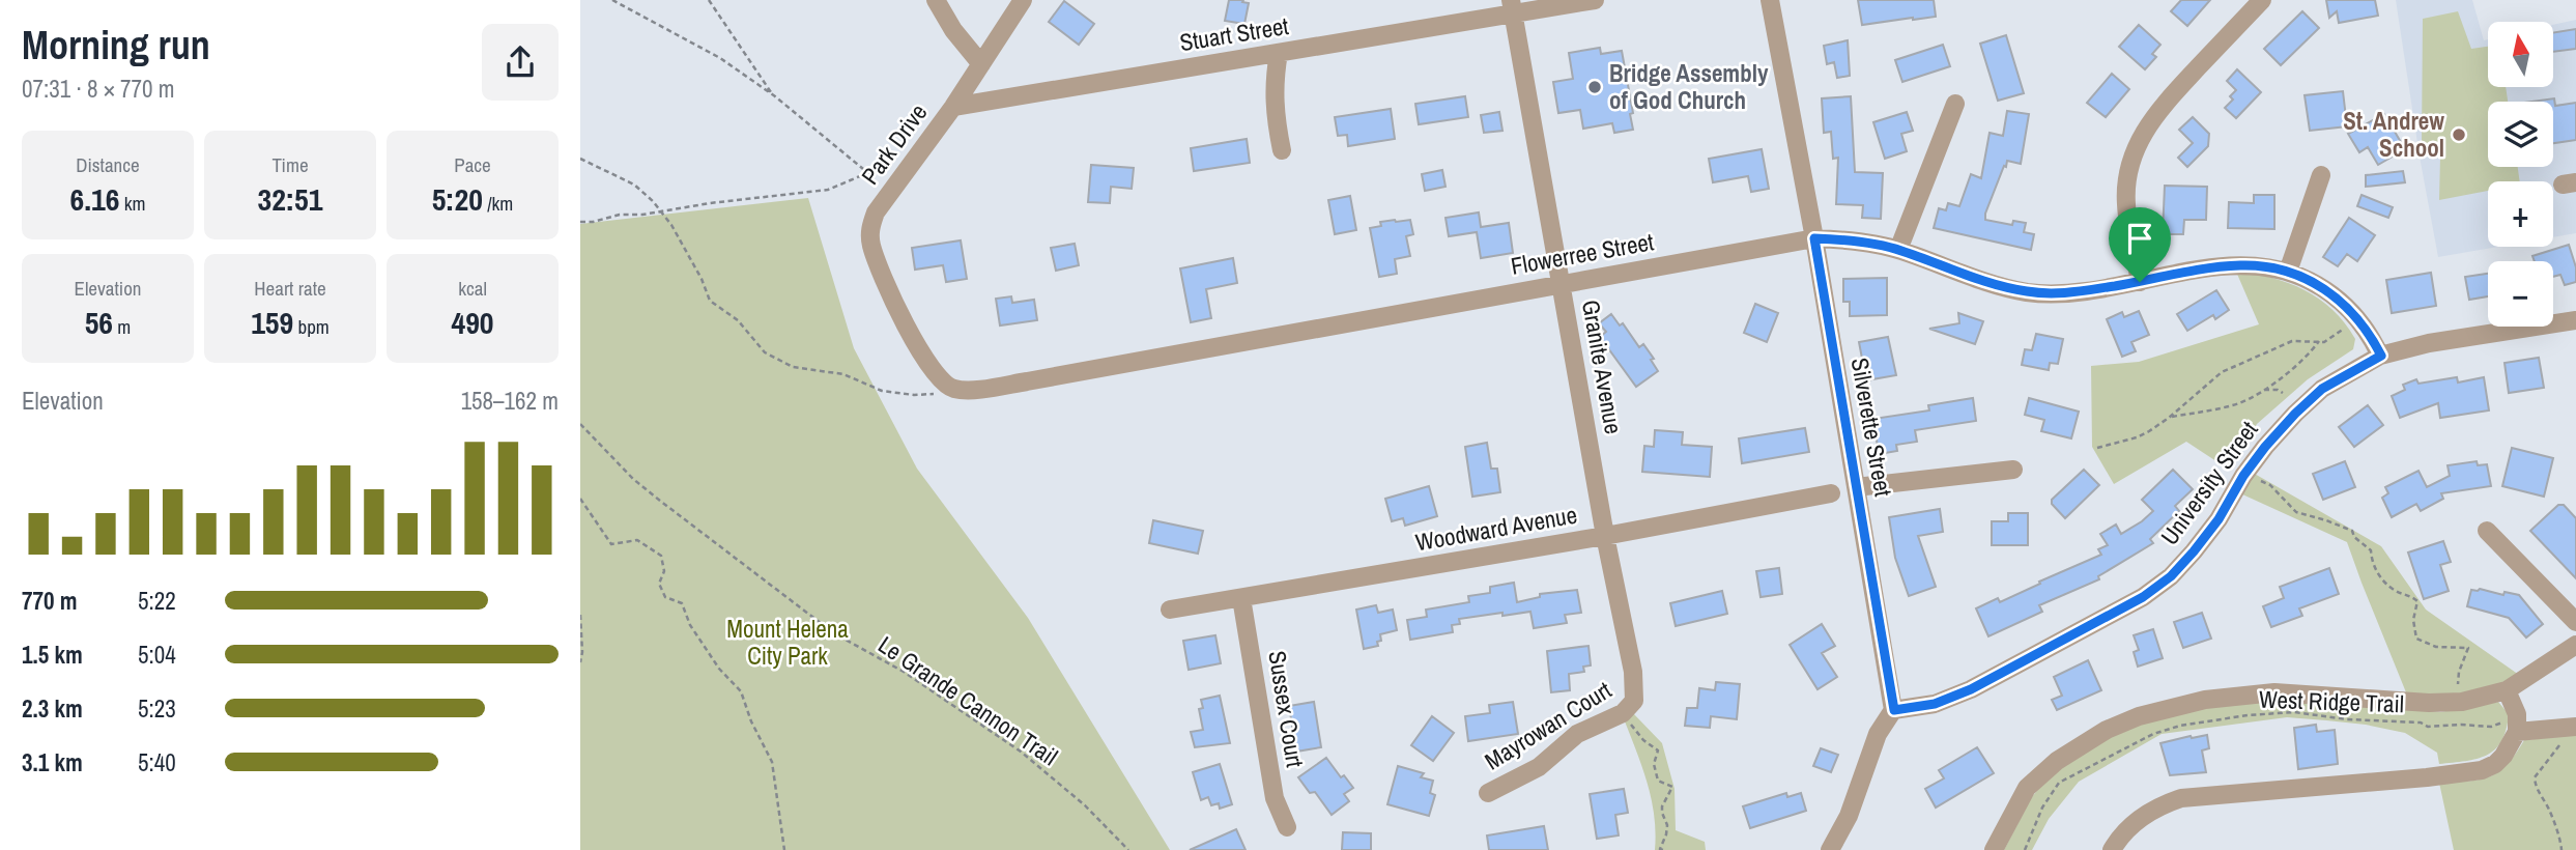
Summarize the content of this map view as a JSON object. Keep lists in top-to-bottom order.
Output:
{
  "streets": {
    "street": [
      "Stuart Street",
      "Park Drive",
      "Flowerree Street",
      "Granite Avenue",
      "Silverette Street",
      "University Street",
      "Woodward Avenue",
      "Sussex Court",
      "Mayrowan Court"
    ],
    "path": ["Le Grande Cannon Trail", "West Ridge Trail"]
  },
  "crossings": [
    ["Stuart Street", "Park Drive"],
    ["Stuart Street", "Granite Avenue"],
    ["Park Drive", "Flowerree Street"],
    ["Flowerree Street", "Granite Avenue"],
    ["Flowerree Street", "Silverette Street"],
    ["Flowerree Street", "University Street"],
    ["Granite Avenue", "Woodward Avenue"],
    ["Granite Avenue", "Mayrowan Court"],
    ["Silverette Street", "University Street"],
    ["Woodward Avenue", "Sussex Court"]
  ],
  "parks": ["Mount Helena City Park"],
  "places": ["Bridge Assembly of God Church", "St. Andrew School"],
  "north": "top",
  "page": {
    "heading": ["Morning run", "07:31 · 8 × 770 m"],
    "map_buttons": ["+", "−"],
    "stats": [
      ["Distance", "6.16 km"],
      ["Time", "32:51"],
      ["Pace", "5:20 /km"],
      ["Elevation", "56 m"],
      ["Heart rate", "159 bpm"],
      ["kcal", "490"]
    ],
    "chart": ["Elevation", "158–162 m"],
    "list": [
      {
        "name": "770 m",
        "note": "5:22"
      },
      {
        "name": "1.5 km",
        "note": "5:04"
      },
      {
        "name": "2.3 km",
        "note": "5:23"
      },
      {
        "name": "3.1 km",
        "note": "5:40"
      }
    ]
  }
}
